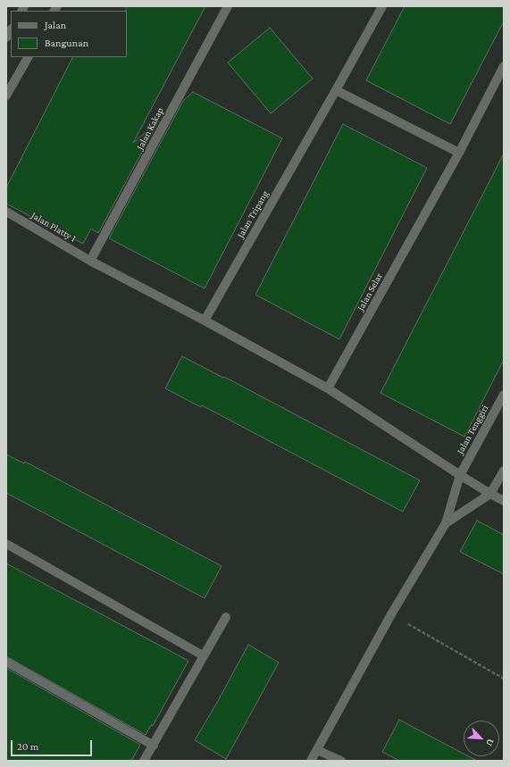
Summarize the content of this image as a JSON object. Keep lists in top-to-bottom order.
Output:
{
  "streets": {
    "street": [
      "Jalan Kakap",
      "Jalan Tripang",
      "Jalan Platty I",
      "Jalan Selar",
      "Jalan Tenggiri"
    ]
  },
  "crossings": [
    ["Jalan Kakap", "Jalan Platty I"]
  ],
  "legend": ["Jalan", "Bangunan"],
  "scale_bar": "20 m",
  "north": "bottom right"
}
